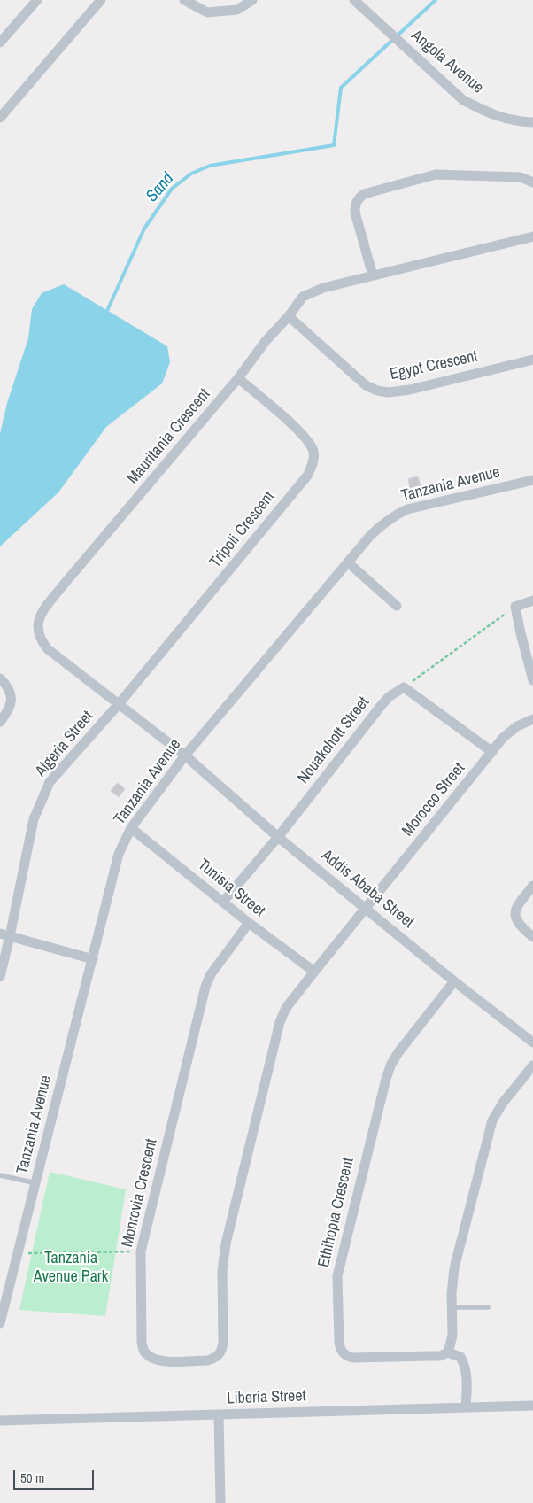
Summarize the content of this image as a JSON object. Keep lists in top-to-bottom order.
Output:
{
  "streets": {
    "street": [
      "Angola Avenue",
      "Egypt Crescent",
      "Mauritania Crescent",
      "Tanzania Avenue",
      "Tripoli Crescent",
      "Nouakchott Street",
      "Algeria Street",
      "Morocco Street",
      "Tunisia Street",
      "Addis Ababa Street",
      "Monrovia Crescent",
      "Ethihopia Crescent",
      "Liberia Street"
    ]
  },
  "crossings": [
    ["Egypt Crescent", "Mauritania Crescent"],
    ["Mauritania Crescent", "Tanzania Avenue"],
    ["Mauritania Crescent", "Tripoli Crescent"],
    ["Mauritania Crescent", "Algeria Street"],
    ["Mauritania Crescent", "Addis Ababa Street"],
    ["Tanzania Avenue", "Tunisia Street"],
    ["Tanzania Avenue", "Addis Ababa Street"],
    ["Tripoli Crescent", "Algeria Street"],
    ["Nouakchott Street", "Tunisia Street"],
    ["Nouakchott Street", "Addis Ababa Street"],
    ["Morocco Street", "Tunisia Street"],
    ["Morocco Street", "Addis Ababa Street"],
    ["Morocco Street", "Monrovia Crescent"],
    ["Tunisia Street", "Monrovia Crescent"],
    ["Addis Ababa Street", "Ethihopia Crescent"]
  ],
  "water": ["Sand"],
  "parks": ["Tanzania Avenue Park"],
  "scale_bar": "50 m"
}
